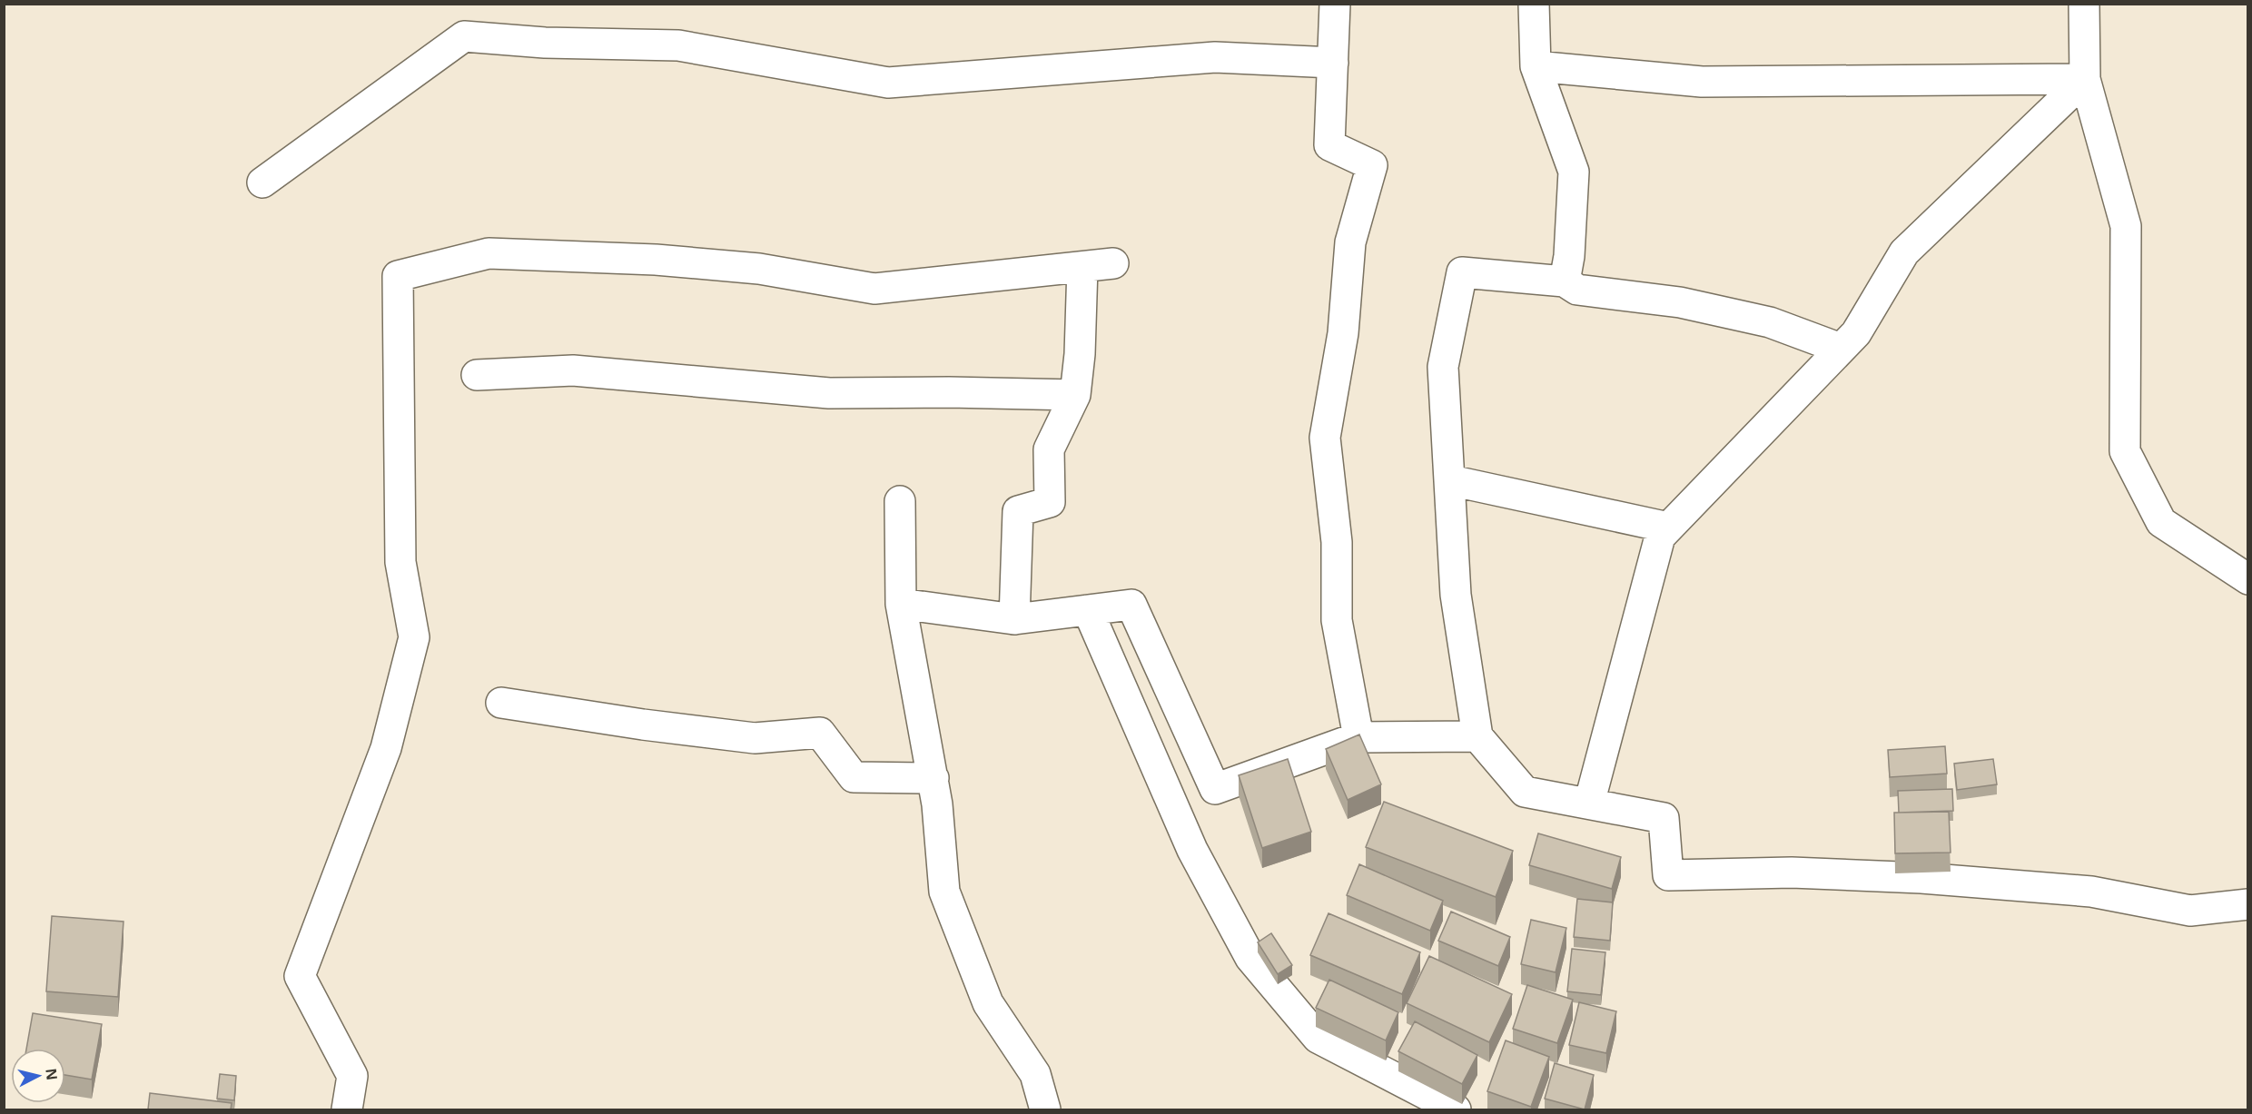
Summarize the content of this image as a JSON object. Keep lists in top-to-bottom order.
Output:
{
  "north": "right"
}
